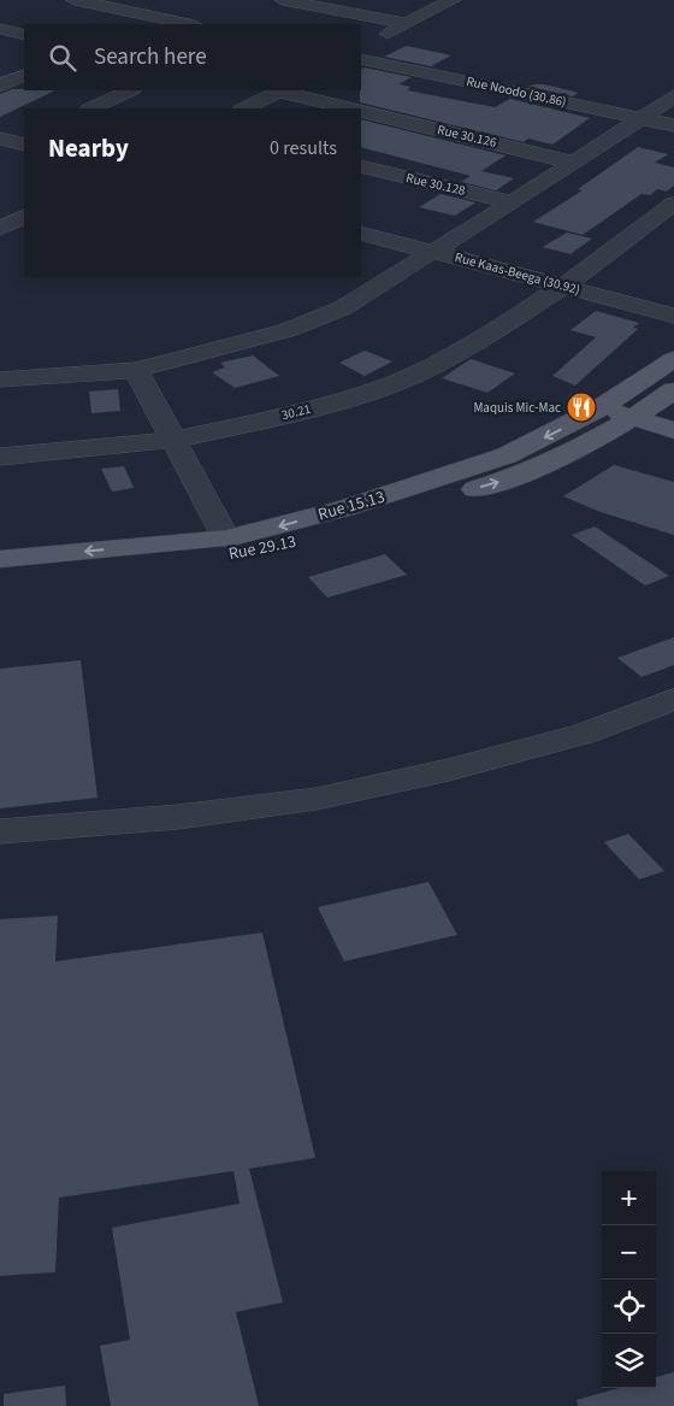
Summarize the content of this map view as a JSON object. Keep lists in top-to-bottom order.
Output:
{
  "streets": {
    "main road": ["Rue 15.13", "Rue 29.13"],
    "street": [
      "Rue Noodo (30.86)",
      "Rue 30.126",
      "Rue 30.128",
      "Rue Kaas-Beega (30.92)",
      "30.21"
    ]
  },
  "crossings": [
    ["Rue Kaas-Beega (30.92)", "30.21"]
  ],
  "one_way": ["Rue 15.13", "Rue 29.13"],
  "places": {
    "restaurant": ["Maquis Mic-Mac"]
  },
  "page": {
    "search": "Search here",
    "heading": ["Nearby", "0 results"],
    "map_buttons": ["+", "−"]
  }
}
